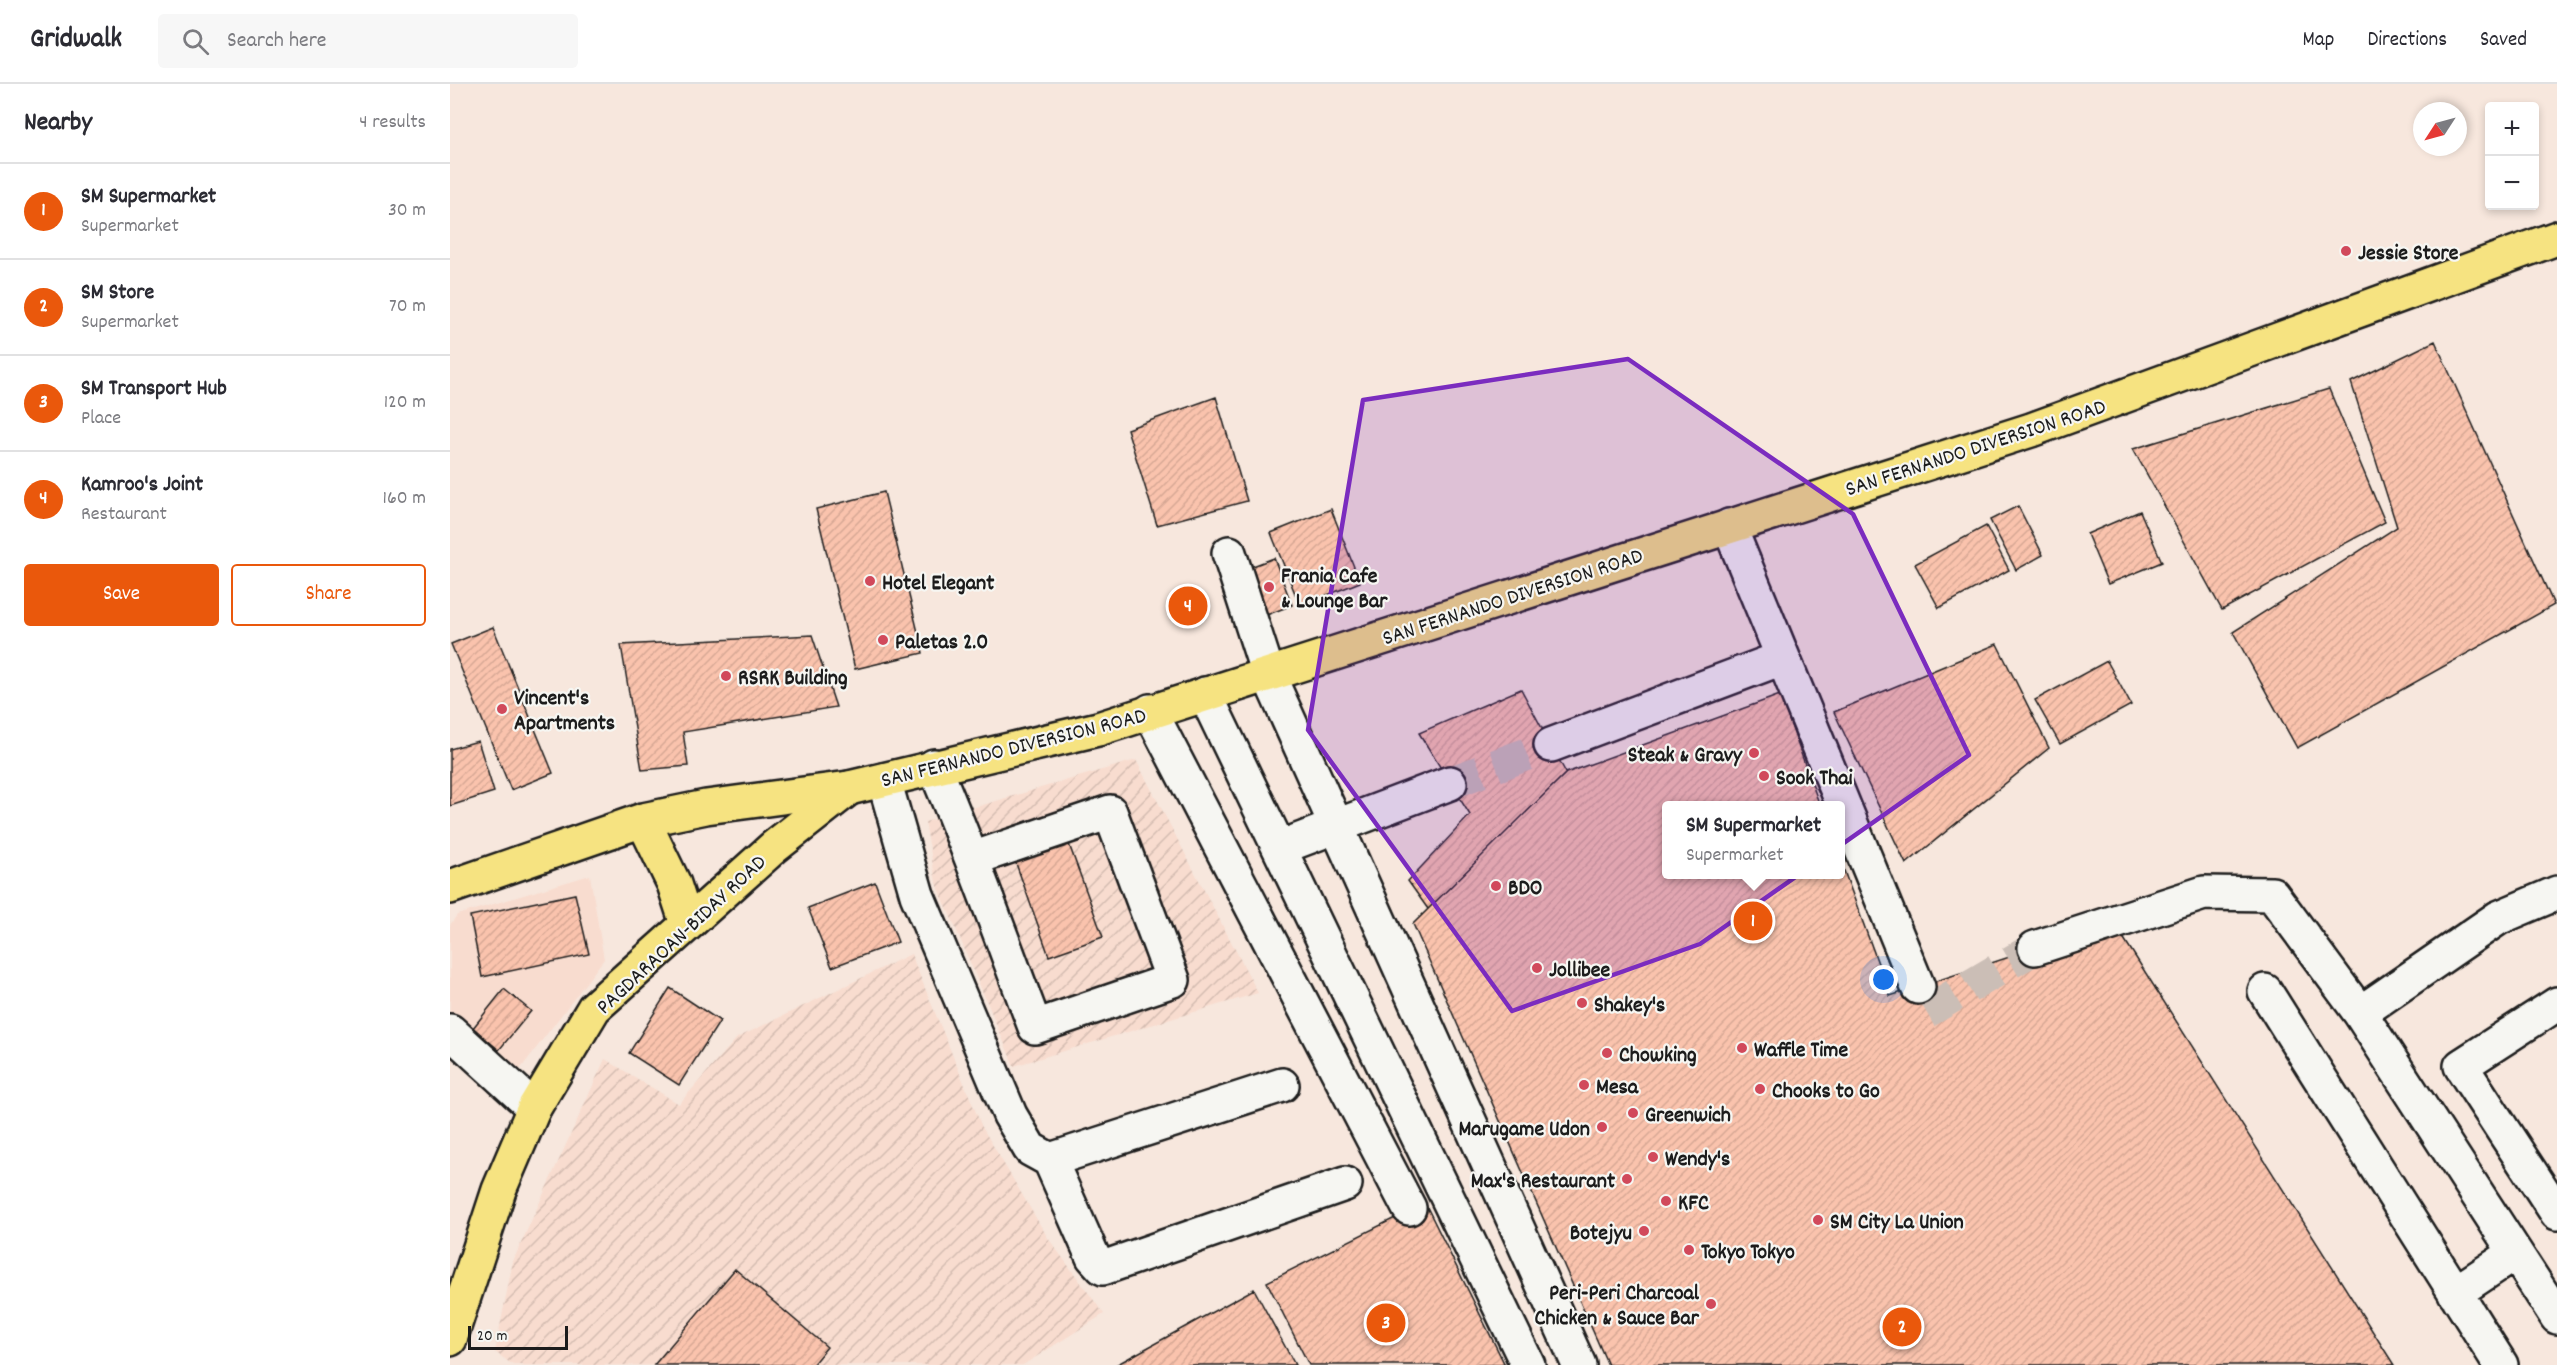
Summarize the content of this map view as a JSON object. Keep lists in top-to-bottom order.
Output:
{
  "streets": {
    "main road": ["SAN FERNANDO DIVERSION ROAD", "PAGDARAOAN-BIDAY ROAD"]
  },
  "crossings": [
    ["SAN FERNANDO DIVERSION ROAD", "PAGDARAOAN-BIDAY ROAD"]
  ],
  "places": [
    "Jessie Store",
    "Hotel Elegant",
    "Frania Cafe & Lounge Bar",
    "Paletas 2.0",
    "RSRK Building",
    "Vincent's Apartments",
    "Steak & Gravy",
    "Sook Thai",
    "BDO",
    "Jollibee",
    "Shakey's",
    "Waffle Time",
    "Chowking",
    "Mesa",
    "Chooks to Go",
    "Greenwich",
    "Marugame Udon",
    "Wendy's",
    "Max's Restaurant",
    "KFC",
    "SM City La Union",
    "Botejyu",
    "Tokyo Tokyo",
    "Peri-Peri Charcoal Chicken & Sauce Bar"
  ],
  "scale_bar": "20 m",
  "north": "bottom left",
  "page": {
    "header": "Gridwalk",
    "search": "Search here",
    "nav": ["Map", "Directions", "Saved"],
    "heading": ["Nearby", "4 results"],
    "map_buttons": ["+", "−"],
    "list": [
      {
        "mark": "1",
        "name": "SM Supermarket",
        "note": "Supermarket",
        "value": "30 m"
      },
      {
        "mark": "2",
        "name": "SM Store",
        "note": "Supermarket",
        "value": "70 m"
      },
      {
        "mark": "3",
        "name": "SM Transport Hub",
        "note": "Place",
        "value": "120 m"
      },
      {
        "mark": "4",
        "name": "Kamroo's Joint",
        "note": "Restaurant",
        "value": "160 m"
      }
    ],
    "buttons": ["Save", "Share"],
    "pins": [
      "4",
      "1",
      "3",
      "2"
    ],
    "popup": ["SM Supermarket", "Supermarket"],
    "scale": "20 m"
  }
}
